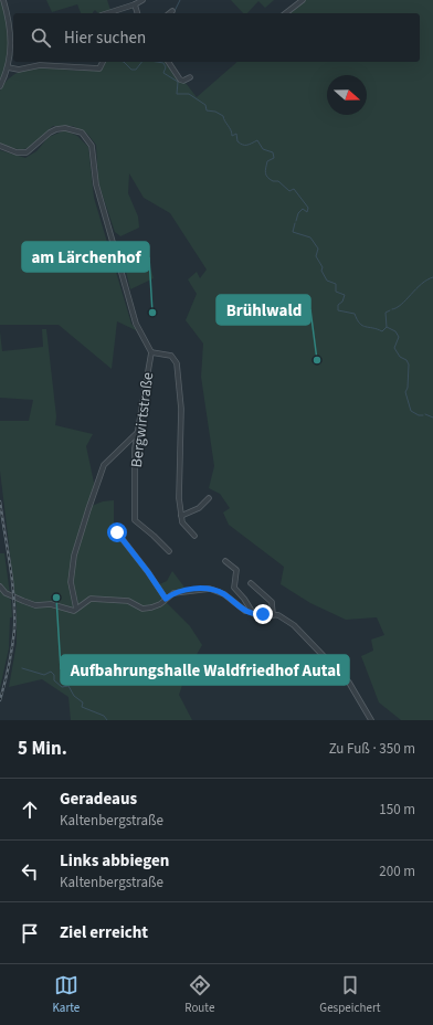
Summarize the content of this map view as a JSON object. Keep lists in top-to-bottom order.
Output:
{
  "streets": {
    "street": ["Bergwirtstraße"]
  },
  "places": ["am Lärchenhof", "Brühlwald", "Aufbahrungshalle Waldfriedhof Autal"],
  "north": "right",
  "page": {
    "search": "Hier suchen",
    "heading": ["5 Min.", "Zu Fuß · 350 m"],
    "list": [
      ["Geradeaus", "Kaltenbergstraße", "150 m"],
      ["Links abbiegen", "Kaltenbergstraße", "200 m"],
      "Ziel erreicht"
    ],
    "nav": ["Karte", "Route", "Gespeichert"]
  }
}
